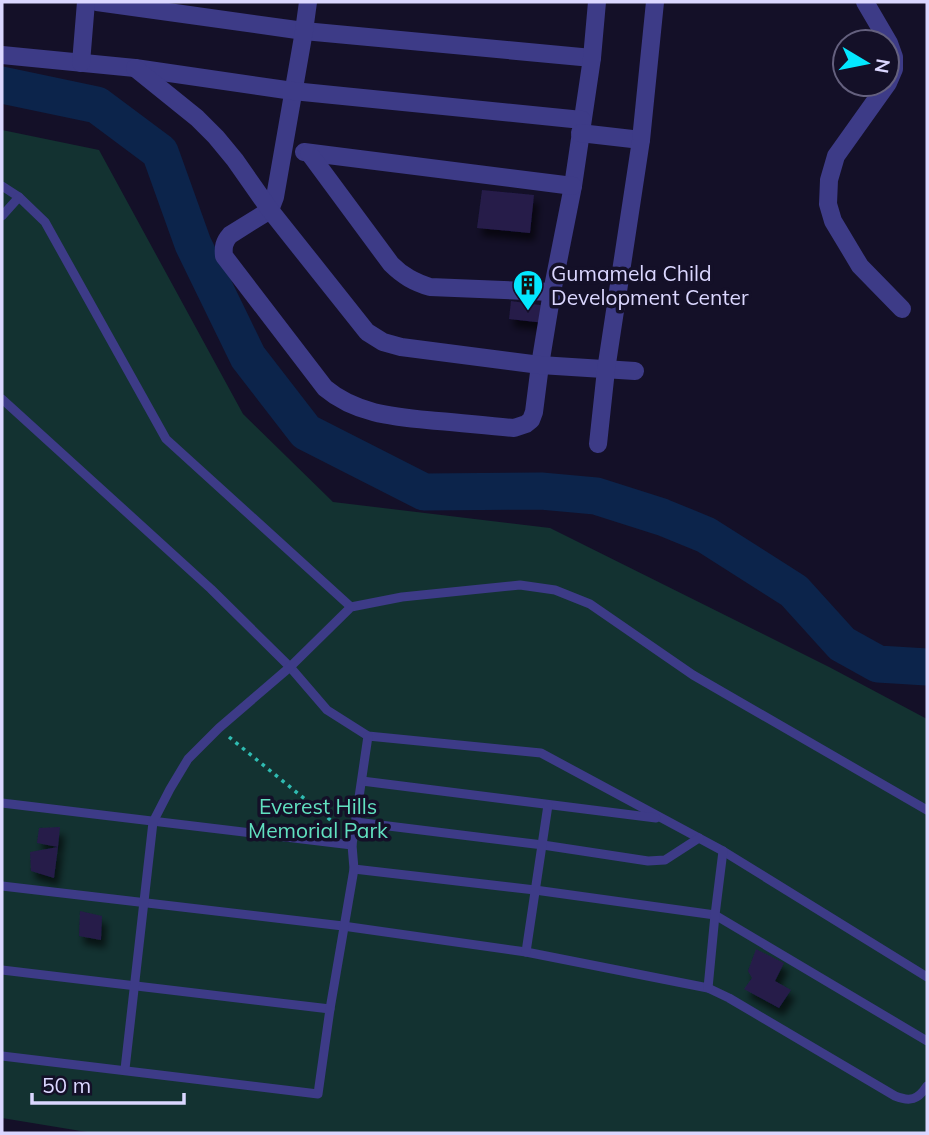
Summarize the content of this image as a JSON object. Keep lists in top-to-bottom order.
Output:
{
  "parks": ["Everest Hills Memorial Park"],
  "places": {
    "building": ["Gumamela Child Development Center"]
  },
  "scale_bar": "50 m",
  "north": "right"
}
